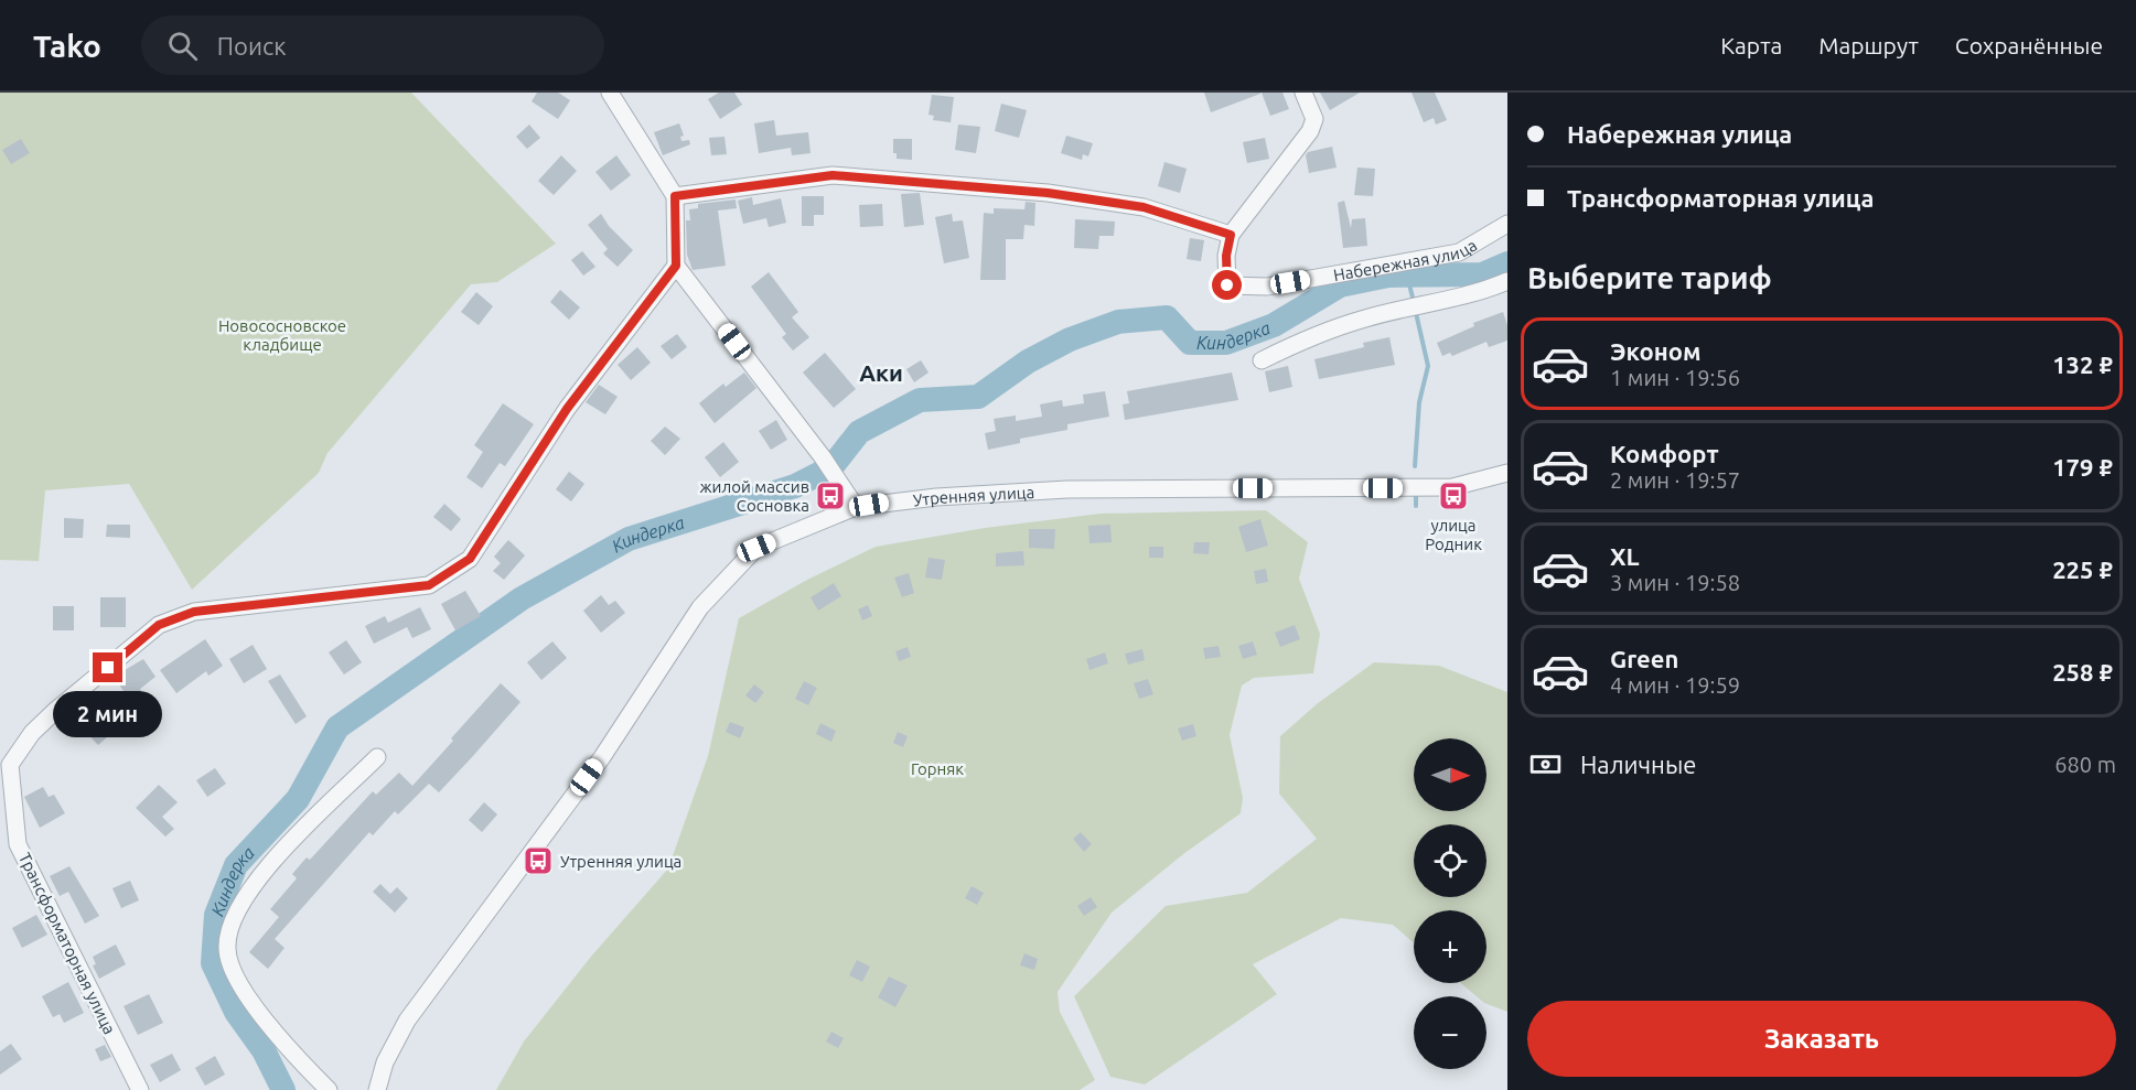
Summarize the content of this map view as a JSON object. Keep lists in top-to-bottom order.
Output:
{
  "streets": {
    "street": ["Набережная улица", "Утренняя улица", "Трансформаторная улица"]
  },
  "districts": ["Аки"],
  "water": ["Киндерка"],
  "parks": ["Новососновское кладбище", "Горняк"],
  "places": {
    "bus stop": ["жилой массив Сосновка", "улица Родник", "Утренняя улица"]
  },
  "north": "right",
  "page": {
    "header": "Tako",
    "search": "Поиск",
    "nav": ["Карта", "Маршрут", "Сохранённые"],
    "banner": ["Набережная улица", "Трансформаторная улица"],
    "heading": "Выберите тариф",
    "list": [
      {
        "name": "Эконом",
        "note": "1 мин · 19:56",
        "value": "132 ₽"
      },
      {
        "name": "Комфорт",
        "note": "2 мин · 19:57",
        "value": "179 ₽"
      },
      {
        "name": "XL",
        "note": "3 мин · 19:58",
        "value": "225 ₽"
      },
      {
        "name": "Green",
        "note": "4 мин · 19:59",
        "value": "258 ₽"
      }
    ],
    "bubble": "2 мин",
    "pay": ["Наличные", "680 m"],
    "map_buttons": ["+", "−"],
    "buttons": "Заказать"
  }
}
